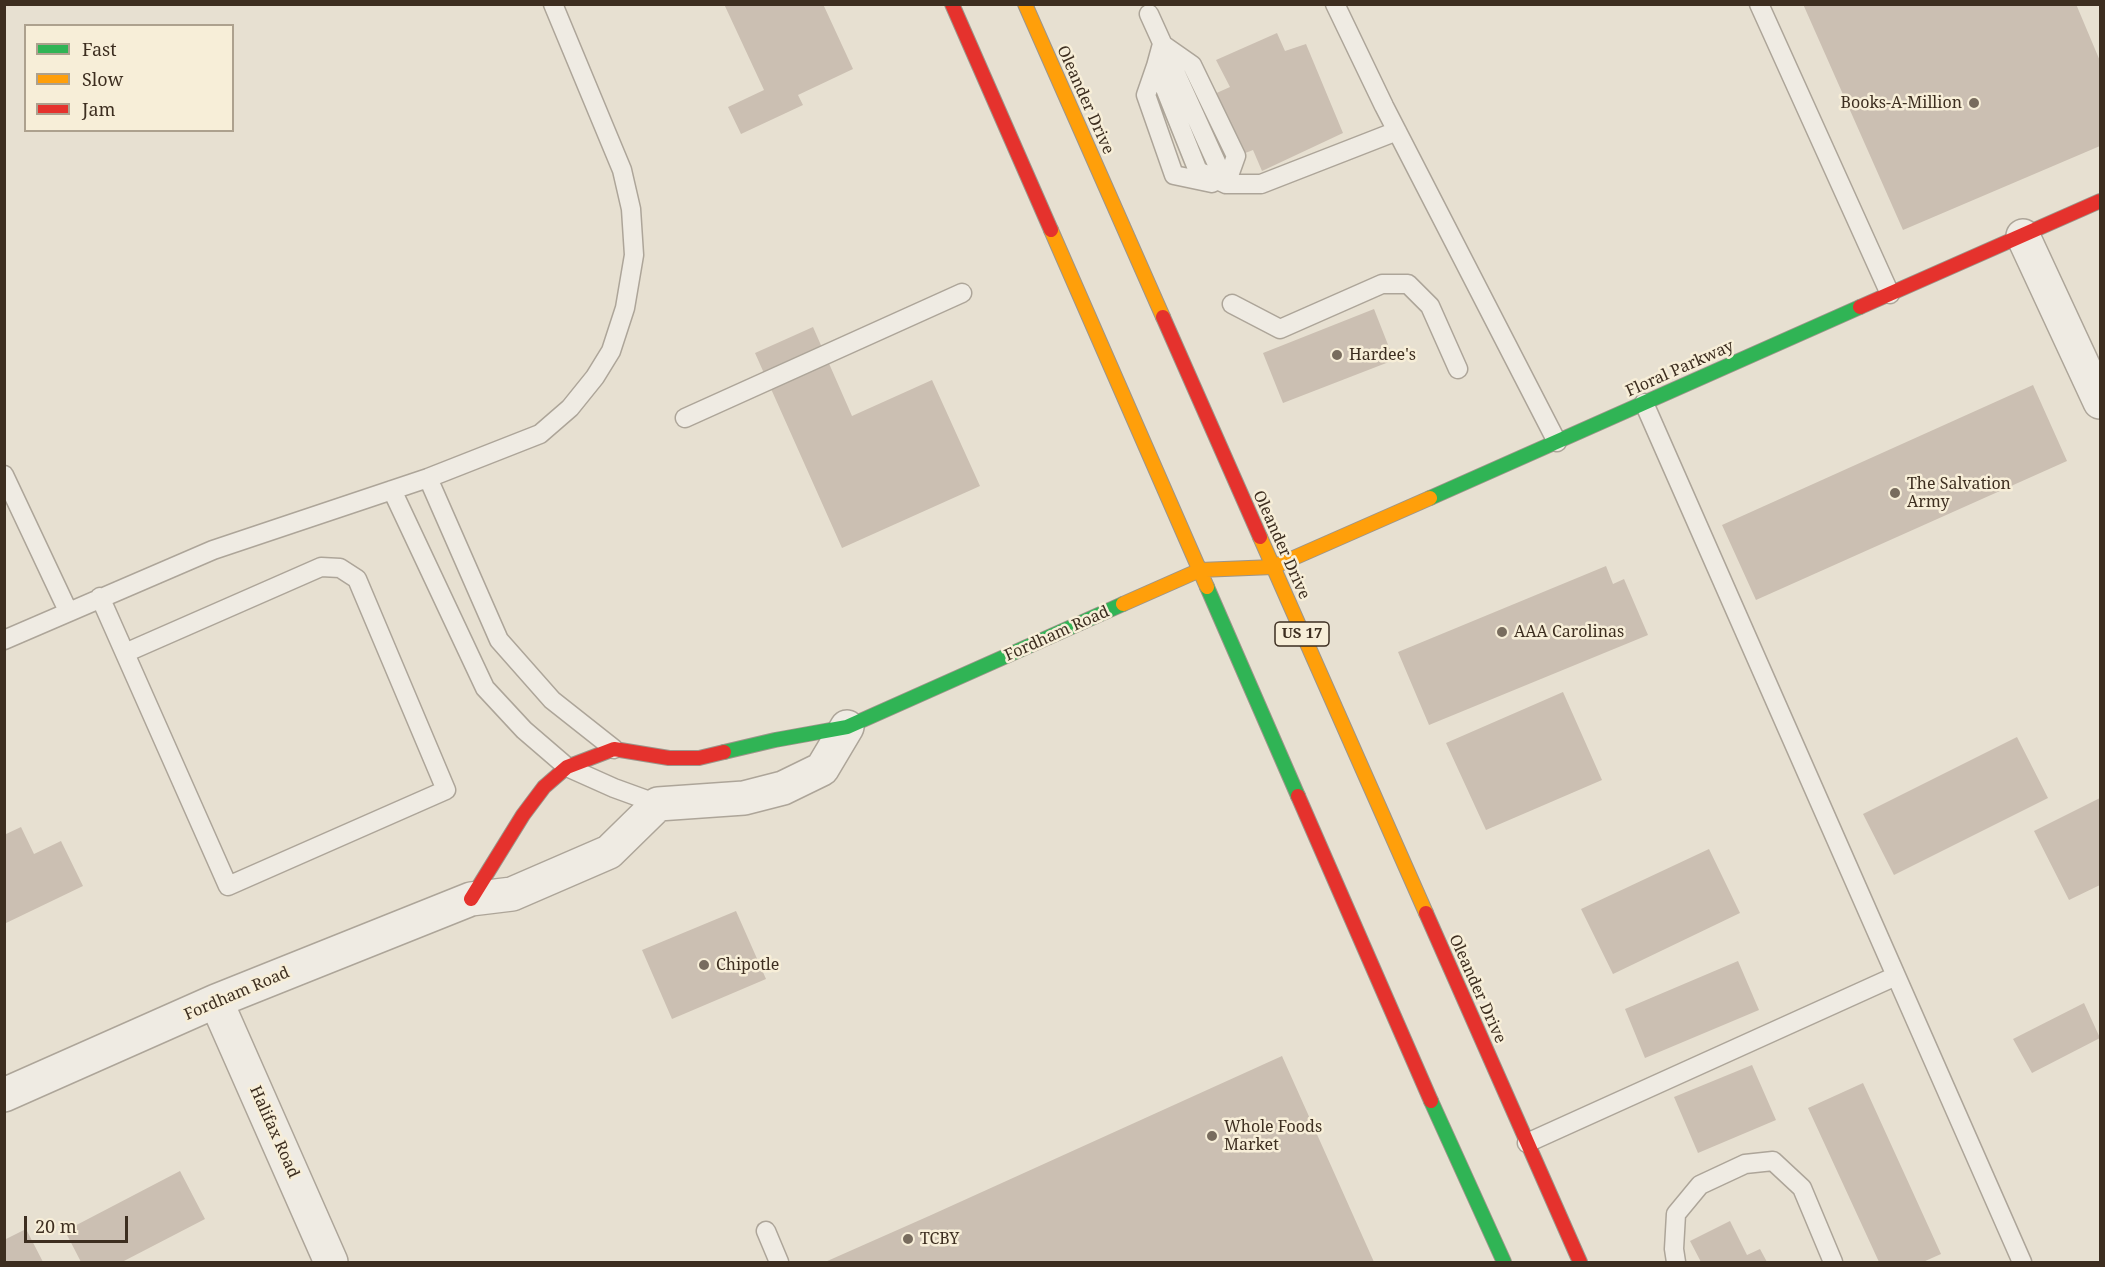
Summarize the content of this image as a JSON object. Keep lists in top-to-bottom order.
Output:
{
  "streets": {
    "main road": [
      "Oleander Drive",
      "Floral Parkway",
      "Fordham Road",
      "US 17"
    ],
    "street": ["Halifax Road"]
  },
  "crossings": [
    ["Oleander Drive", "Floral Parkway"],
    ["Oleander Drive", "Fordham Road"],
    ["Floral Parkway", "Fordham Road"],
    ["Fordham Road", "Halifax Road"]
  ],
  "places": [
    "Books-A-Million",
    "Hardee's",
    "The Salvation Army",
    "AAA Carolinas",
    "Chipotle",
    "Whole Foods Market",
    "TCBY"
  ],
  "legend": ["Fast", "Slow", "Jam"],
  "scale_bar": "20 m"
}
